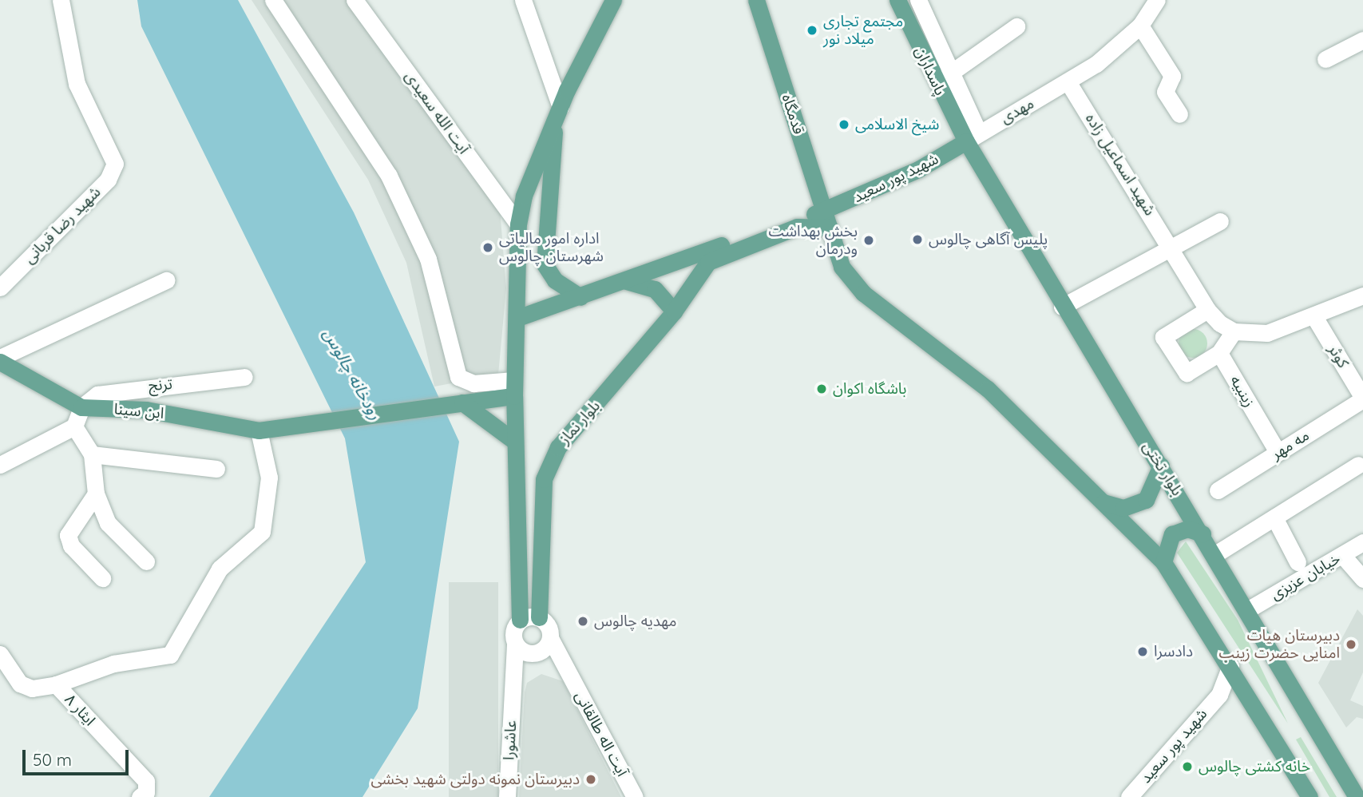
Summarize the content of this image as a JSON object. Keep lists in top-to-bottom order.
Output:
{
  "streets": {
    "main road": [
      "پاسداران",
      "قدمگاه",
      "شهید پور سعید",
      "ابن سینا",
      "بلوار نماز",
      "بلوار تختی"
    ],
    "street": [
      "مهدی",
      "آیت الله سعیدی",
      "شهید اسماعیل زاده",
      "شهید رضا قربانی",
      "کوثر",
      "ترنج",
      "زینبیه",
      "مه مهر",
      "خیابان عزیزی",
      "ایثار ۸",
      "آیت اله طالقانی",
      "عاشورا"
    ]
  },
  "crossings": [
    ["پاسداران", "مهدی"],
    ["پاسداران", "شهید پور سعید"],
    ["پاسداران", "بلوار تختی"],
    ["مهدی", "شهید اسماعیل زاده"],
    ["مهدی", "شهید پور سعید"],
    ["مهدی", "بلوار تختی"],
    ["قدمگاه", "شهید پور سعید"],
    ["قدمگاه", "بلوار نماز"],
    ["شهید پور سعید", "بلوار تختی"],
    ["کوثر", "مه مهر"],
    ["ترنج", "ابن سینا"],
    ["زینبیه", "مه مهر"],
    ["بلوار نماز", "آیت اله طالقانی"],
    ["بلوار نماز", "عاشورا"],
    ["بلوار تختی", "خیابان عزیزی"],
    ["آیت اله طالقانی", "عاشورا"]
  ],
  "water": ["رودخانه چالوس"],
  "places": [
    "مجتمع تجاری میلاد نور",
    "شیخ الاسلامی",
    "پلیس آگاهی چالوس",
    "بخش بهداشت ودرمان",
    "اداره امور مالیاتی شهرستان چالوس",
    "باشگاه اکوان",
    "مهدیه چالوس",
    "دبیرستان هیات امنایی حضرت زینب",
    "دادسرا",
    "خانه کشتی چالوس",
    "دبیرستان نمونه دولتی شهید بخشی"
  ],
  "scale_bar": "50 m"
}
